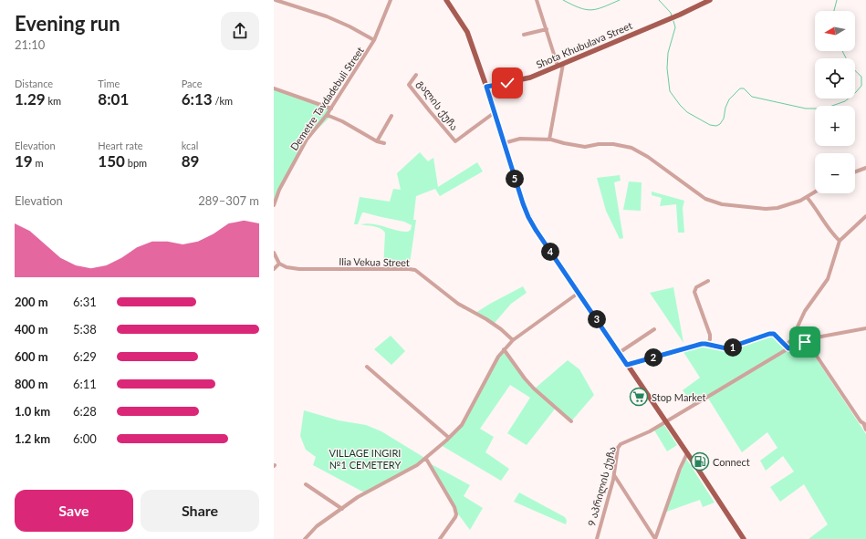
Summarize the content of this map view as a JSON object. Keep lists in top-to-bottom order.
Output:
{
  "streets": {
    "main road": ["Shota Khubulava Street"],
    "street": [
      "Demetre Tavdadebuli Street",
      "გალის ქუჩა",
      "Ilia Vekua Street",
      "9 აპრილის ქუჩა"
    ]
  },
  "parks": ["VILLAGE INGIRI №1 CEMETERY"],
  "places": {
    "supermarket": ["Stop Market"],
    "fuel station": ["Connect"]
  },
  "north": "left",
  "page": {
    "heading": ["Evening run", "21:10"],
    "map_buttons": ["+", "−"],
    "stats": [
      ["Distance", "1.29 km"],
      ["Time", "8:01"],
      ["Pace", "6:13 /km"],
      ["Elevation", "19 m"],
      ["Heart rate", "150 bpm"],
      ["kcal", "89"]
    ],
    "pins": [
      "5",
      "4",
      "3",
      "1",
      "2"
    ],
    "chart": ["Elevation", "289–307 m"],
    "list": [
      {
        "name": "200 m",
        "note": "6:31"
      },
      {
        "name": "400 m",
        "note": "5:38"
      },
      {
        "name": "600 m",
        "note": "6:29"
      },
      {
        "name": "800 m",
        "note": "6:11"
      },
      {
        "name": "1.0 km",
        "note": "6:28"
      },
      {
        "name": "1.2 km",
        "note": "6:00"
      }
    ],
    "buttons": ["Save", "Share"]
  }
}
